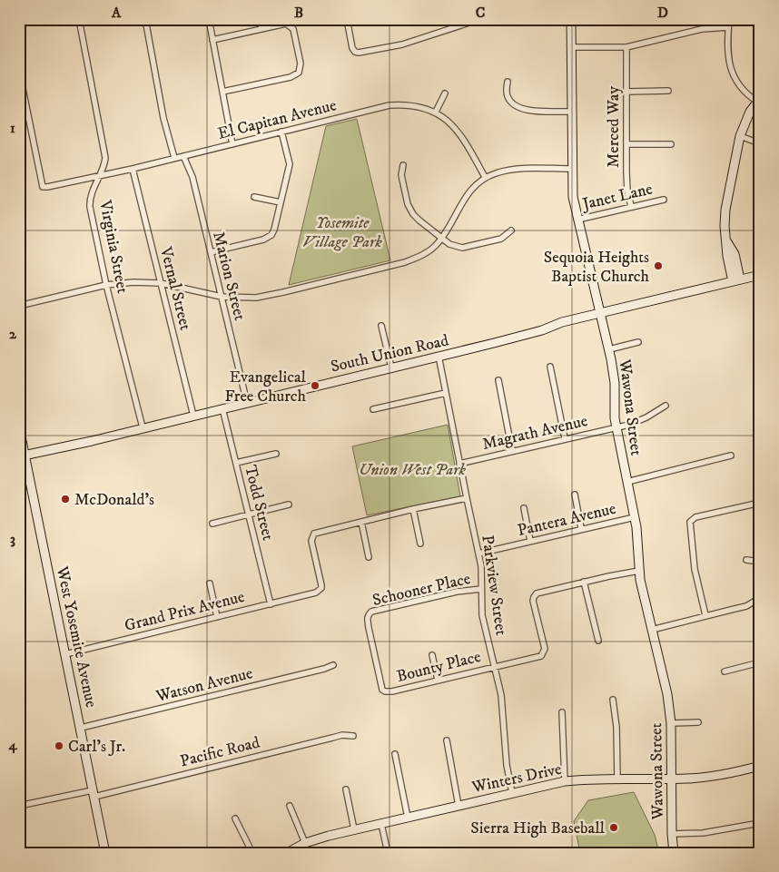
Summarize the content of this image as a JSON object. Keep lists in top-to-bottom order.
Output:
{
  "streets": {
    "street": [
      "El Capitan Avenue",
      "Merced Way",
      "Janet Lane",
      "Virginia Street",
      "Marion Street",
      "Vernal Street",
      "South Union Road",
      "Wawona Street",
      "Magrath Avenue",
      "Todd Street",
      "Pantera Avenue",
      "Parkview Street",
      "Schooner Place",
      "Grand Prix Avenue",
      "West Yosemite Avenue",
      "Bounty Place",
      "Watson Avenue",
      "Pacific Road",
      "Winters Drive"
    ]
  },
  "crossings": [
    ["El Capitan Avenue", "Virginia Street"],
    ["El Capitan Avenue", "Marion Street"],
    ["El Capitan Avenue", "Vernal Street"],
    ["Merced Way", "Janet Lane"],
    ["Janet Lane", "Wawona Street"],
    ["Virginia Street", "South Union Road"],
    ["Marion Street", "South Union Road"],
    ["Vernal Street", "South Union Road"],
    ["South Union Road", "Wawona Street"],
    ["South Union Road", "Todd Street"],
    ["South Union Road", "Parkview Street"],
    ["South Union Road", "West Yosemite Avenue"],
    ["Wawona Street", "Magrath Avenue"],
    ["Wawona Street", "Pantera Avenue"],
    ["Wawona Street", "Winters Drive"],
    ["Magrath Avenue", "Parkview Street"],
    ["Todd Street", "Grand Prix Avenue"],
    ["Pantera Avenue", "Parkview Street"],
    ["Parkview Street", "Schooner Place"],
    ["Parkview Street", "Bounty Place"],
    ["Parkview Street", "Winters Drive"],
    ["Schooner Place", "Bounty Place"],
    ["Grand Prix Avenue", "West Yosemite Avenue"],
    ["West Yosemite Avenue", "Watson Avenue"],
    ["West Yosemite Avenue", "Pacific Road"]
  ],
  "parks": ["Yosemite Village Park", "Union West Park"],
  "places": [
    "Sequoia Heights Baptist Church",
    "Evangelical Free Church",
    "McDonald's",
    "Carl's Jr.",
    "Sierra High Baseball"
  ],
  "grid": {
    "columns": [
      "A",
      "B",
      "C",
      "D"
    ],
    "rows": [
      "1",
      "2",
      "3",
      "4"
    ]
  }
}
